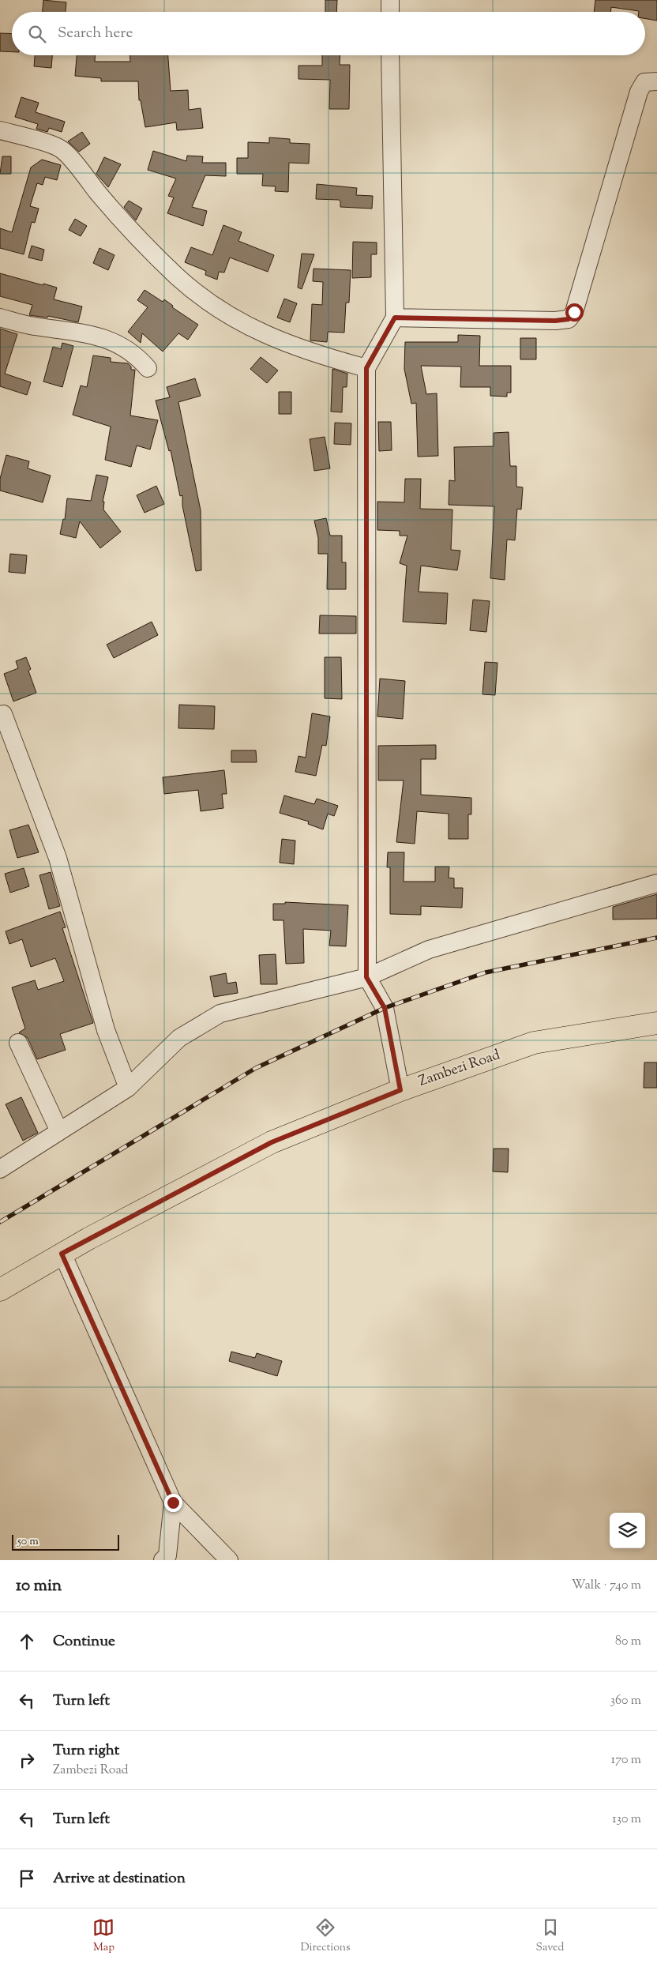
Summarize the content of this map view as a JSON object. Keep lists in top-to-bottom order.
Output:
{
  "streets": {
    "main road": ["Zambezi Road"]
  },
  "scale_bar": "50 m",
  "page": {
    "search": "Search here",
    "scale": "50 m",
    "heading": ["10 min", "Walk · 740 m"],
    "list": [
      ["Continue", "80 m"],
      ["Turn left", "360 m"],
      ["Turn right", "Zambezi Road", "170 m"],
      ["Turn left", "130 m"],
      "Arrive at destination"
    ],
    "nav": ["Map", "Directions", "Saved"]
  }
}
